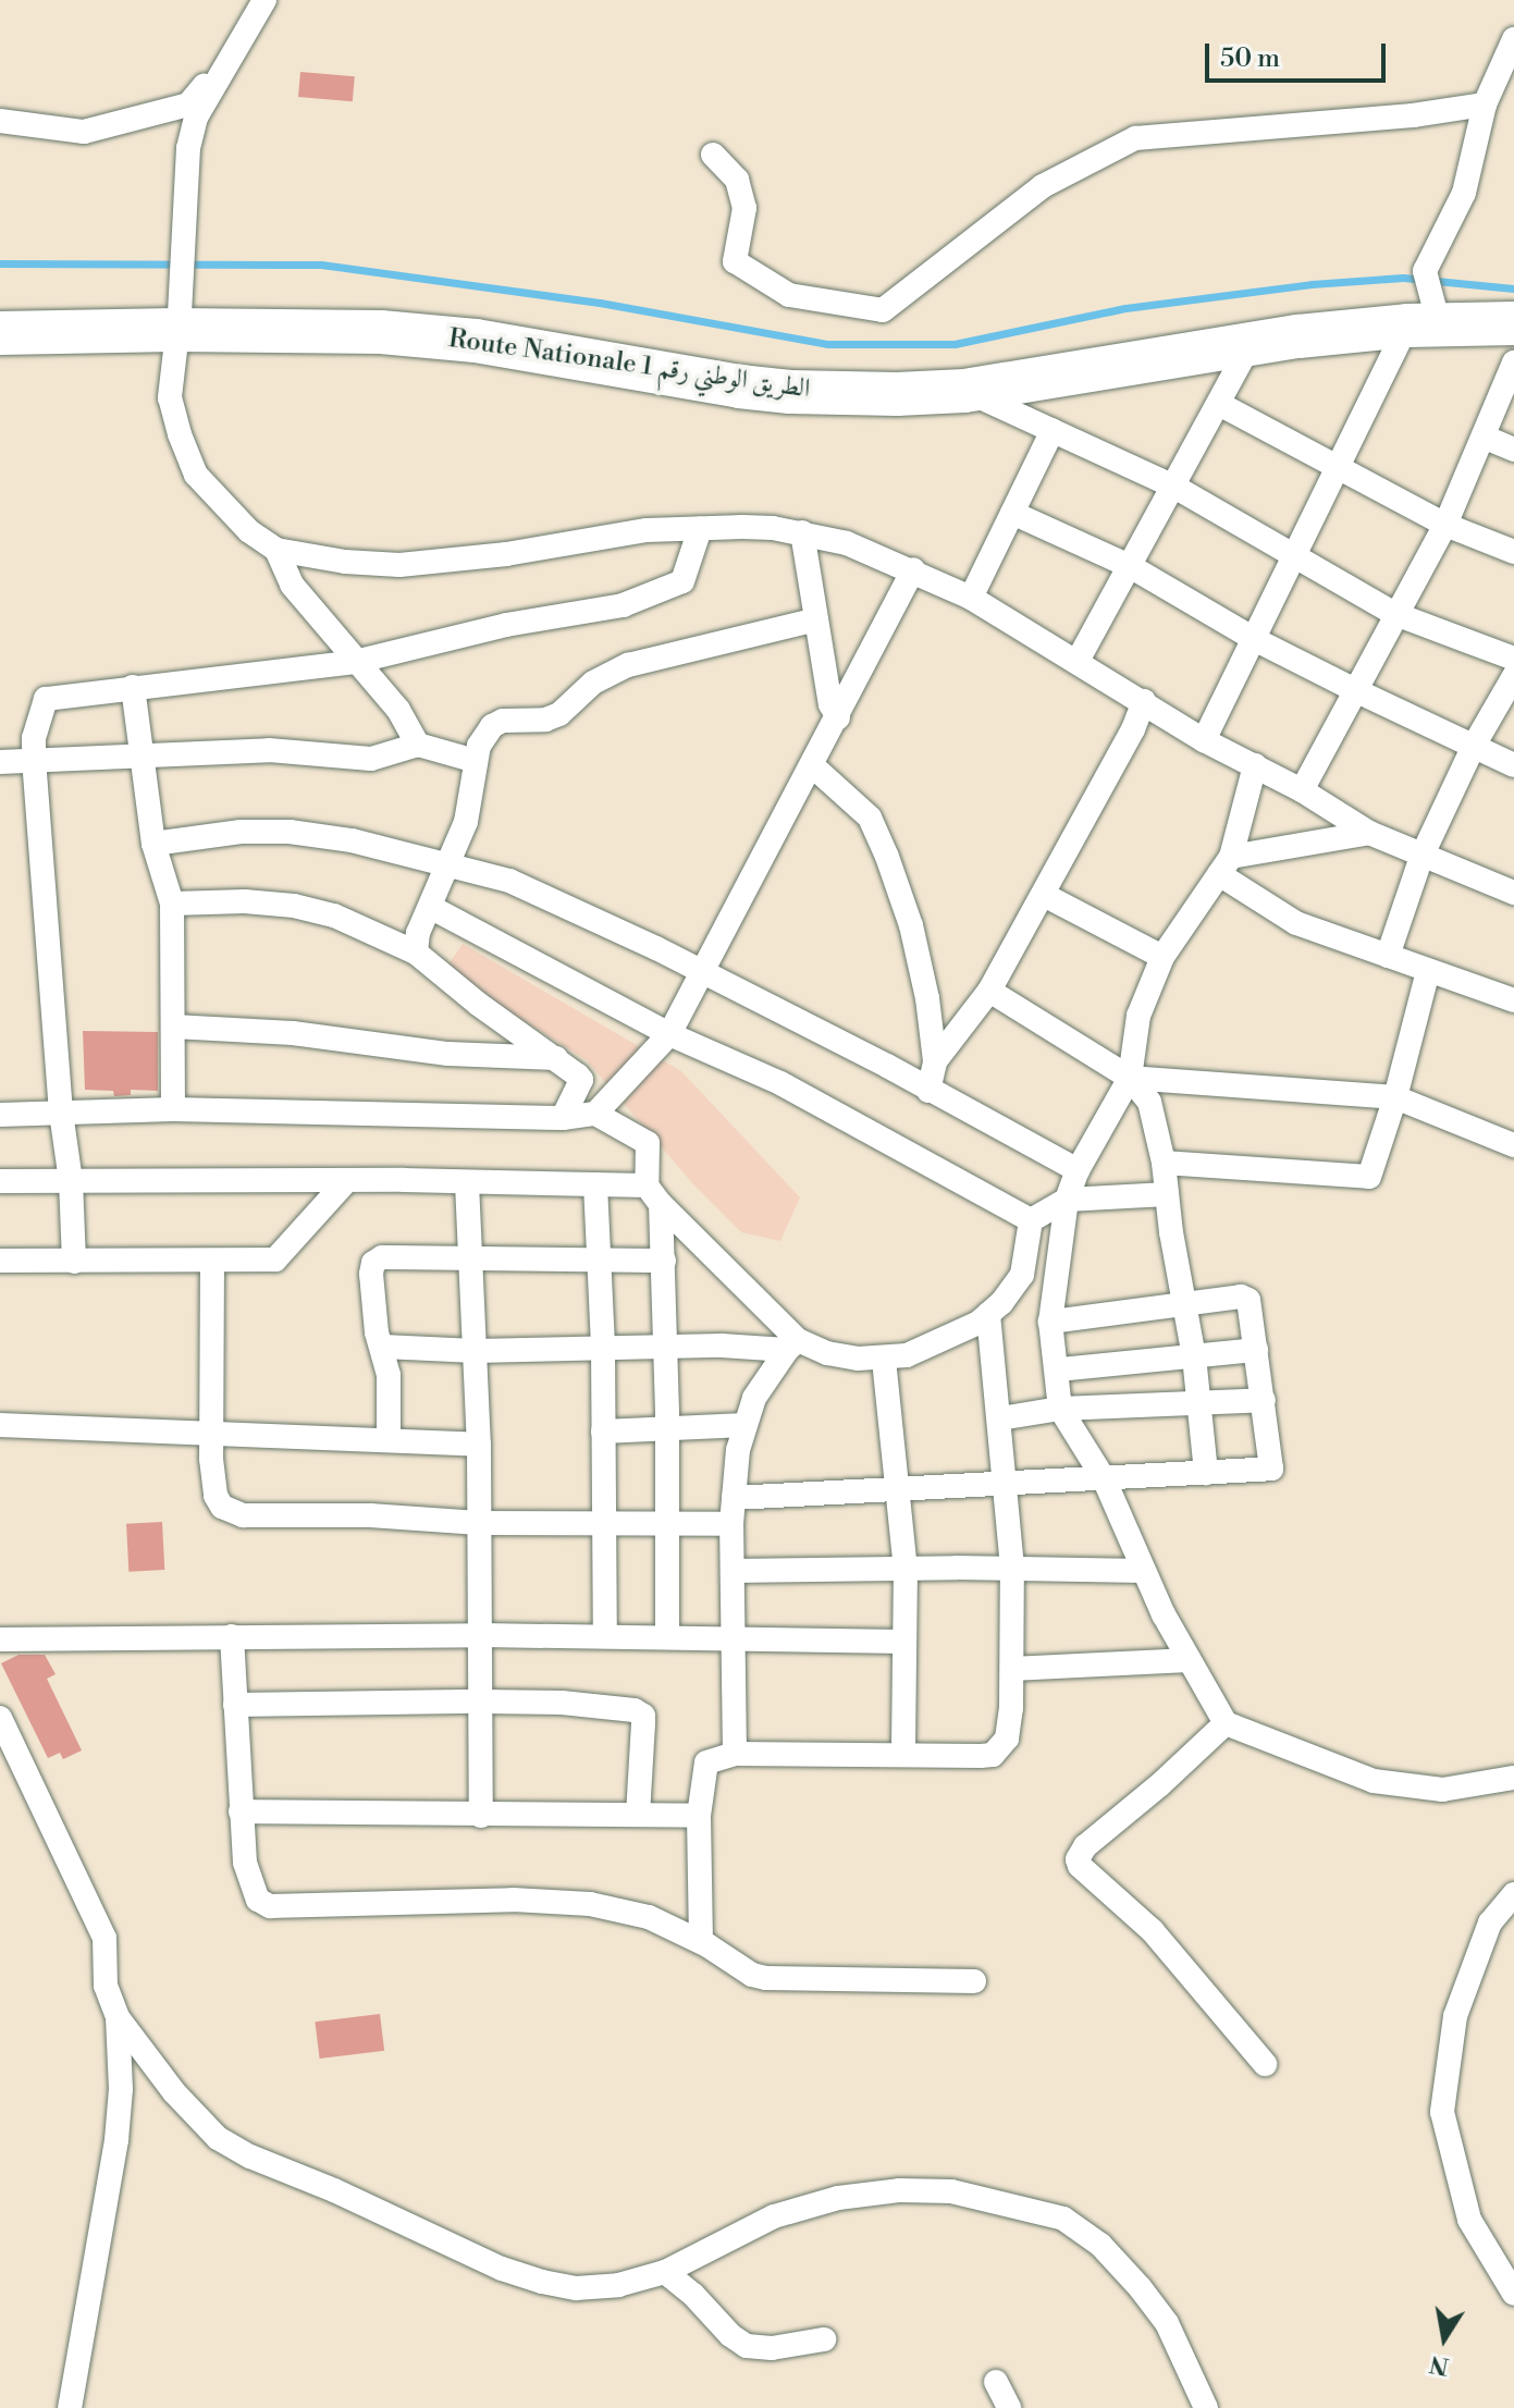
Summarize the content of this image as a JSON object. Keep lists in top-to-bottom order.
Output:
{
  "streets": {
    "highway": ["Route Nationale الطريق الوطني رقم 1"]
  },
  "scale_bar": "50 m",
  "north": "bottom"
}
